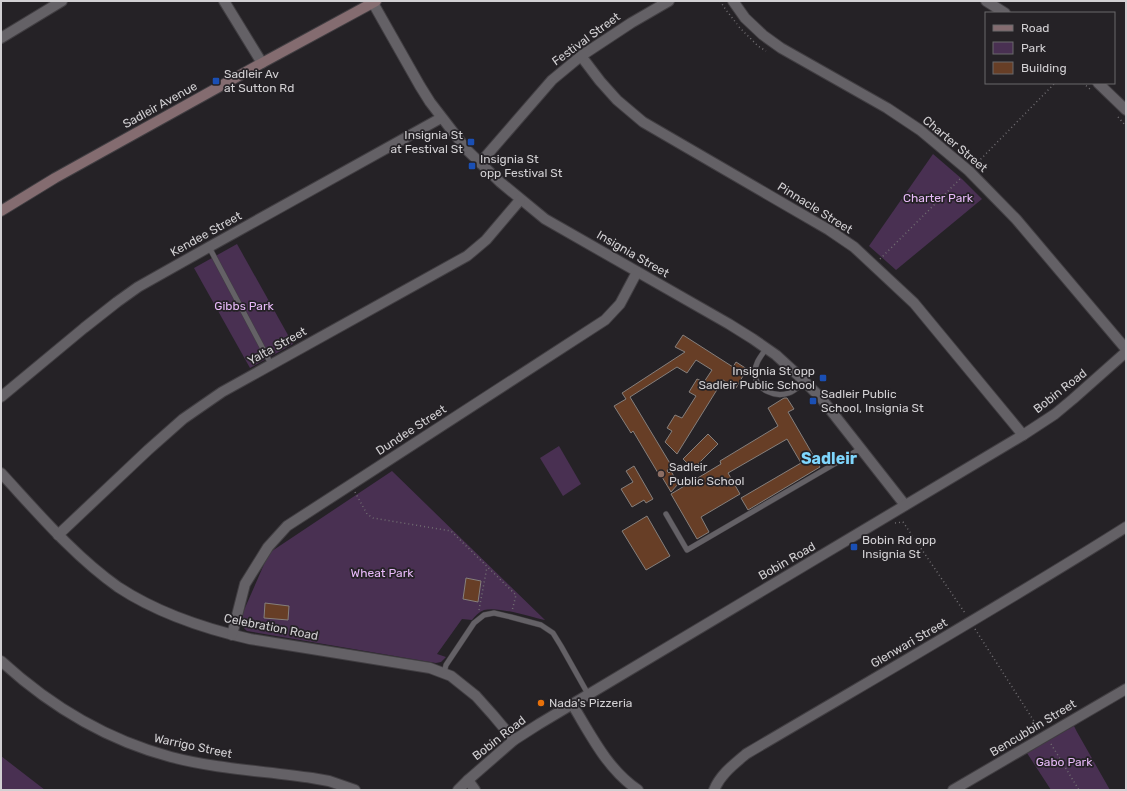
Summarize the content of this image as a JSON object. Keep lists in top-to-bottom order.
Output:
{
  "streets": {
    "street": [
      "Festival Street",
      "Sadleir Avenue",
      "Charter Street",
      "Pinnacle Street",
      "Kendee Street",
      "Insignia Street",
      "Yalta Street",
      "Bobin Road",
      "Dundee Street",
      "Celebration Road",
      "Glenwari Street",
      "Bencubbin Street",
      "Warrigo Street"
    ]
  },
  "crossings": [
    ["Festival Street", "Pinnacle Street"],
    ["Festival Street", "Insignia Street"],
    ["Sadleir Avenue", "Insignia Street"],
    ["Charter Street", "Bobin Road"],
    ["Pinnacle Street", "Bobin Road"],
    ["Kendee Street", "Insignia Street"],
    ["Insignia Street", "Yalta Street"],
    ["Insignia Street", "Bobin Road"],
    ["Insignia Street", "Dundee Street"],
    ["Yalta Street", "Celebration Road"],
    ["Bobin Road", "Celebration Road"],
    ["Dundee Street", "Celebration Road"]
  ],
  "districts": ["Sadleir"],
  "parks": [
    "Charter Park",
    "Gibbs Park",
    "Wheat Park",
    "Gabo Park"
  ],
  "places": {
    "transit": [
      "Sadleir Av at Sutton Rd",
      "Insignia St at Festival St",
      "Insignia St opp Festival St",
      "Insignia St opp Sadleir Public School",
      "Sadleir Public School, Insignia St",
      "Bobin Rd opp Insignia St"
    ],
    "other": ["Sadleir Public School", "Nada's Pizzeria"]
  },
  "legend": ["Road", "Park", "Building"]
}
